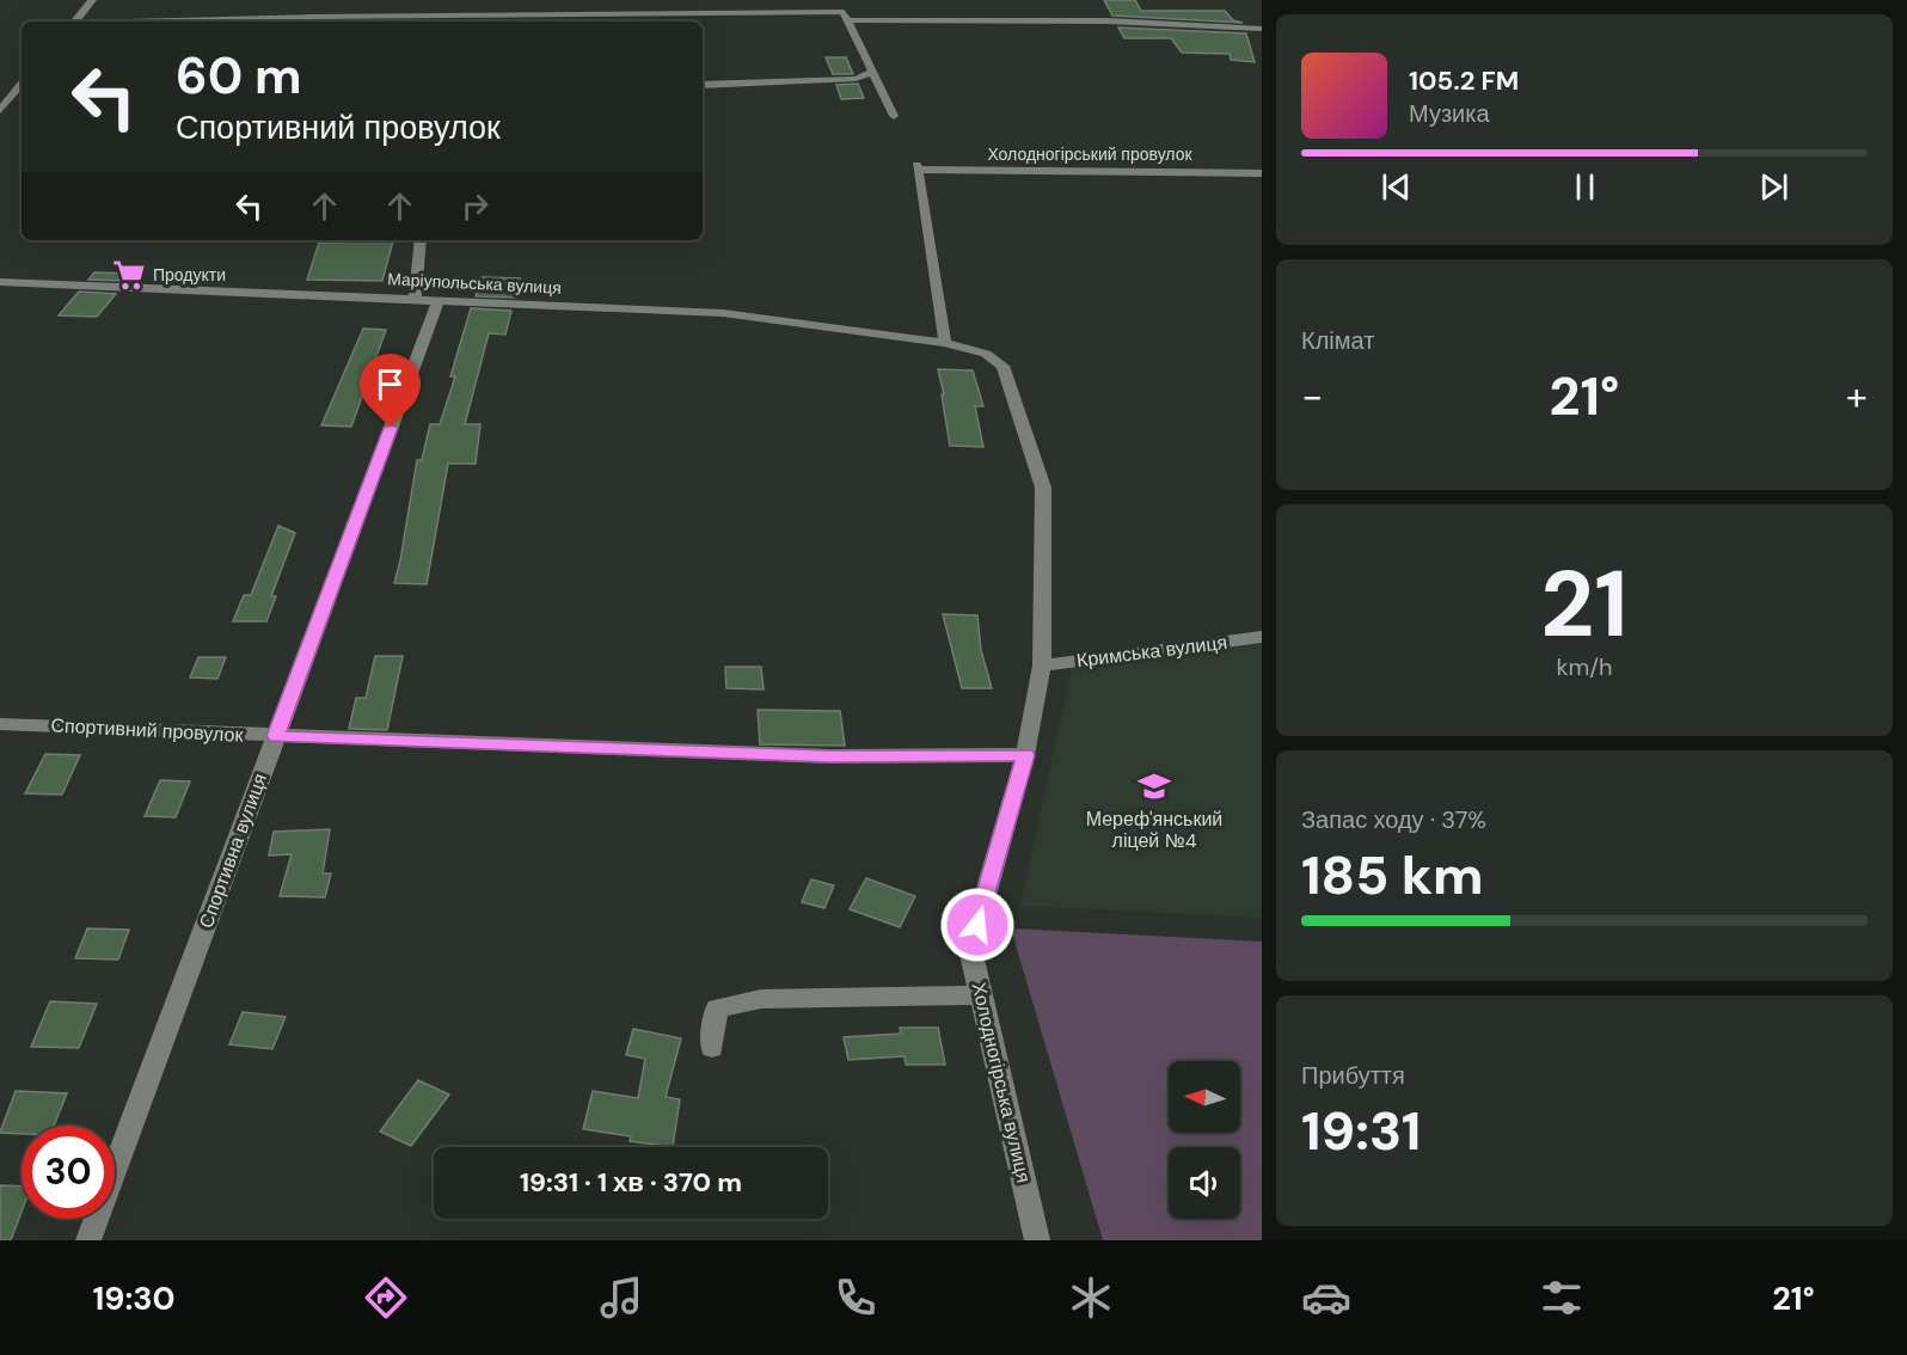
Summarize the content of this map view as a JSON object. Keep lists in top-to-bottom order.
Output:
{
  "streets": {
    "street": [
      "Холодногірський провулок",
      "Маріупольська вулиця",
      "Кримська вулиця",
      "Спортивний провулок",
      "Спортивна вулиця",
      "Холодногірська вулиця"
    ]
  },
  "crossings": [
    ["Холодногірський провулок", "Маріупольська вулиця"],
    ["Холодногірський провулок", "Холодногірська вулиця"],
    ["Маріупольська вулиця", "Спортивна вулиця"],
    ["Маріупольська вулиця", "Холодногірська вулиця"],
    ["Кримська вулиця", "Холодногірська вулиця"],
    ["Спортивний провулок", "Спортивна вулиця"],
    ["Спортивний провулок", "Холодногірська вулиця"]
  ],
  "places": {
    "supermarket": ["Продукти"],
    "school or university": ["Мереф'янський ліцей №4"]
  },
  "north": "left",
  "page": {
    "turn": ["60 m", "Спортивний провулок"],
    "song": ["105.2 FM", "Музика"],
    "tile": [
      "Клімат",
      ["21", "km/h"],
      ["Запас ходу · 37%", "185 km"],
      ["Прибуття", "19:31"]
    ],
    "heat": ["−", "21°", "+"],
    "limit": "30",
    "trip": "19:31 · 1 хв · 370 m",
    "tabs": ["19:30", "21°"]
  }
}
